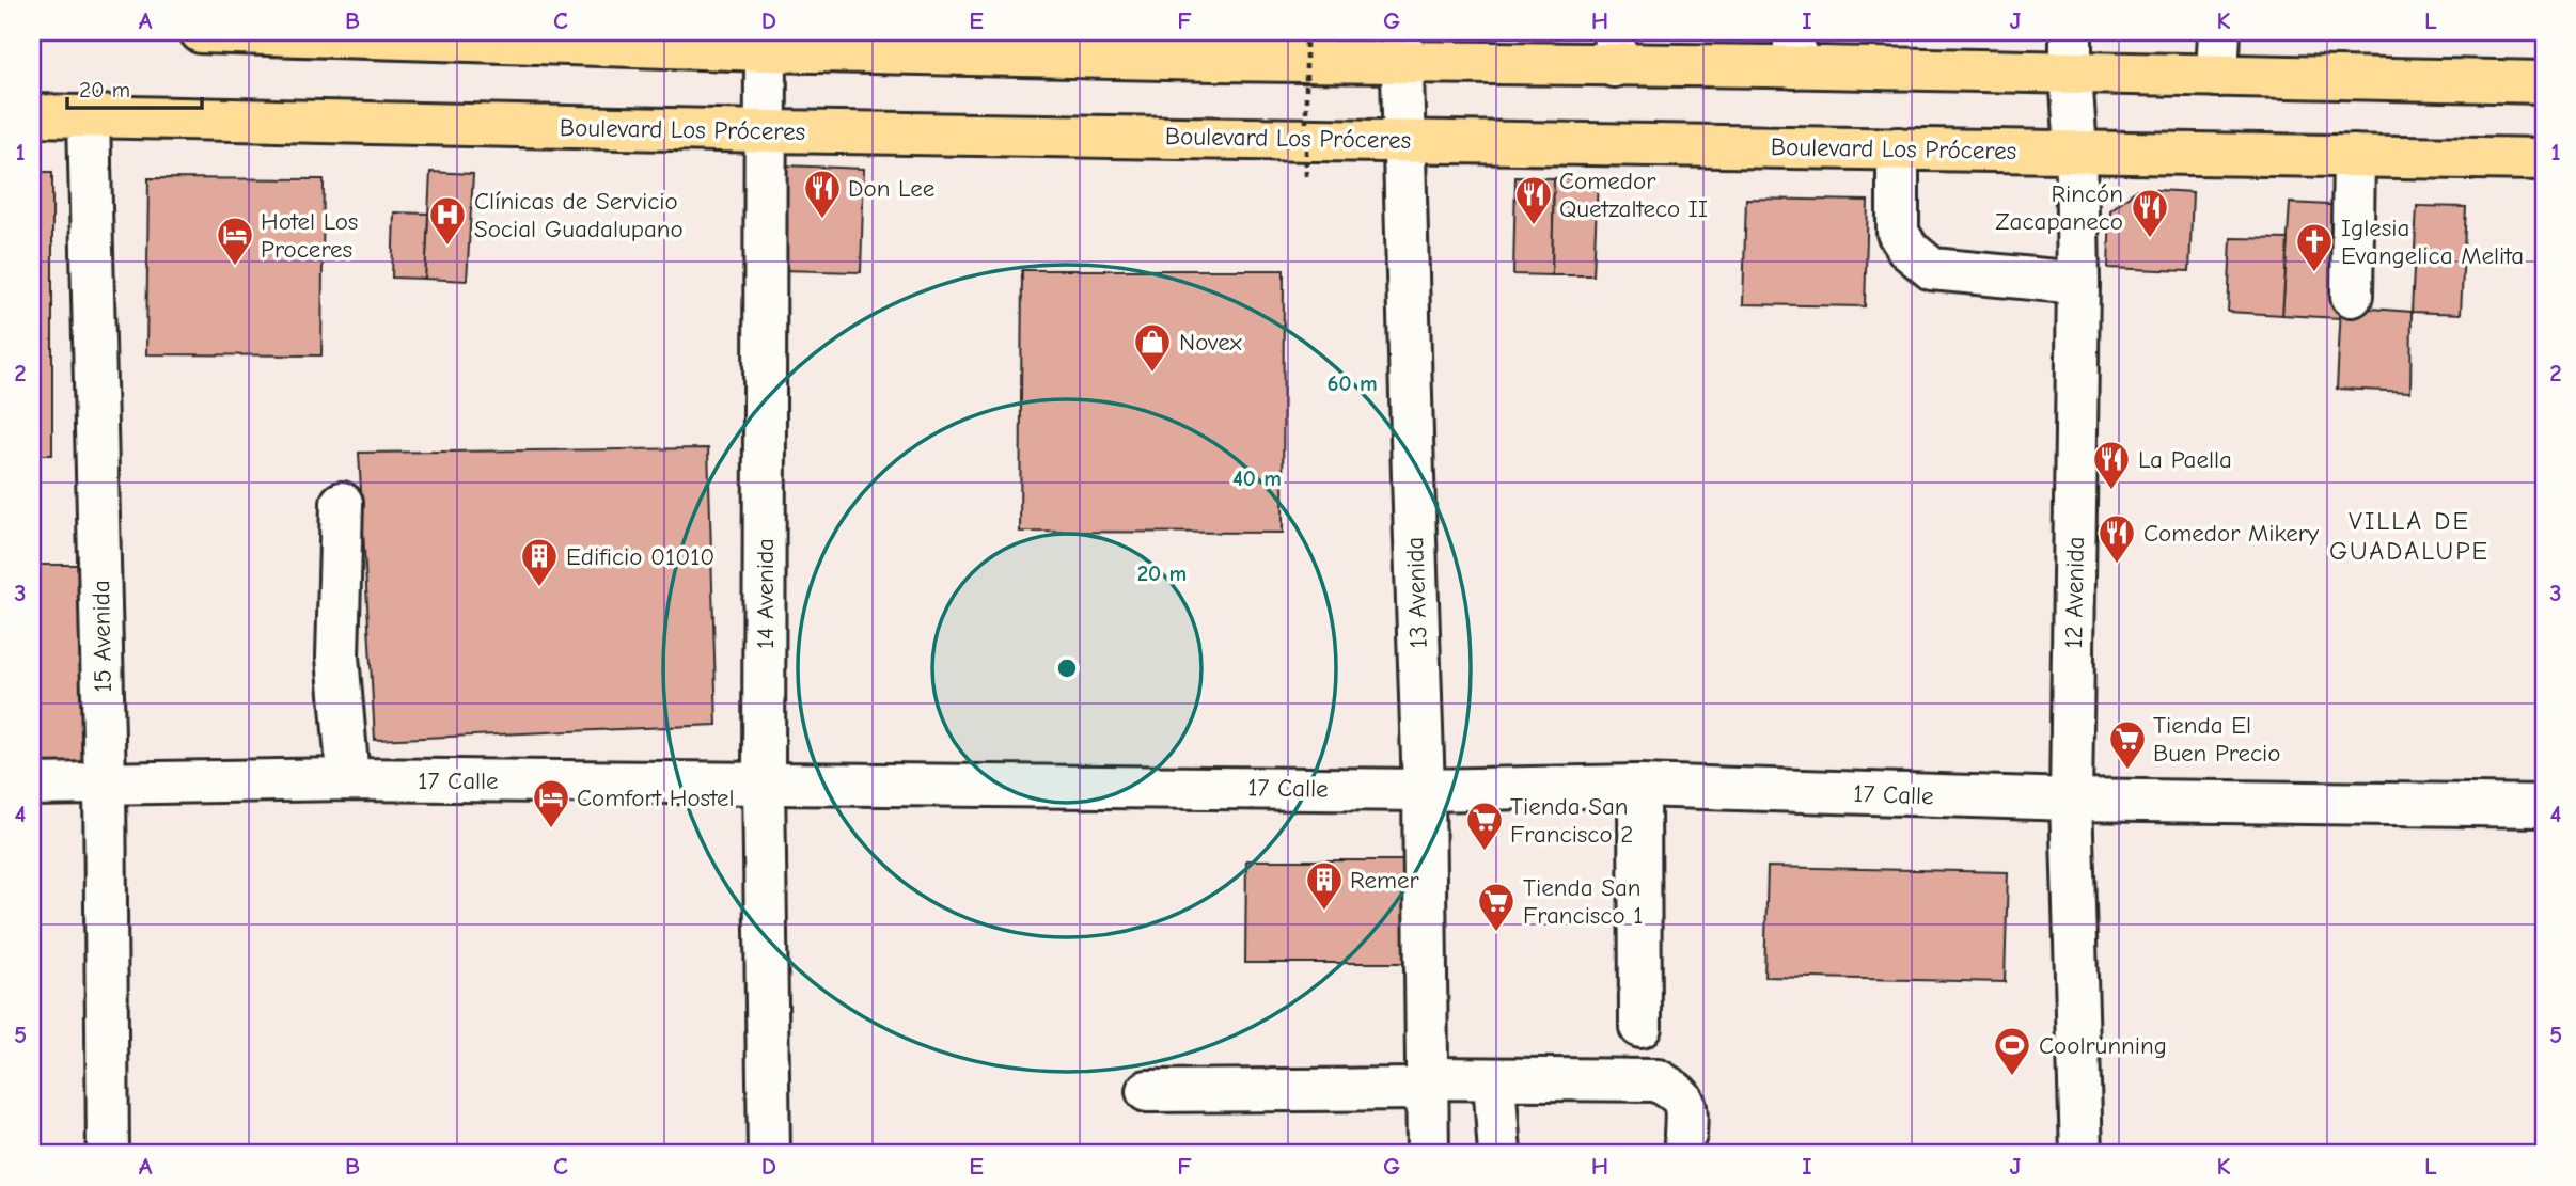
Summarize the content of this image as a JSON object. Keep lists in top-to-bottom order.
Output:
{
  "streets": {
    "highway": ["Boulevard Los Próceres"],
    "street": [
      "13 Avenida",
      "12 Avenida",
      "14 Avenida",
      "15 Avenida",
      "17 Calle"
    ]
  },
  "crossings": [
    ["Boulevard Los Próceres", "13 Avenida"],
    ["Boulevard Los Próceres", "12 Avenida"],
    ["Boulevard Los Próceres", "14 Avenida"],
    ["Boulevard Los Próceres", "15 Avenida"],
    ["13 Avenida", "17 Calle"],
    ["12 Avenida", "17 Calle"],
    ["14 Avenida", "17 Calle"],
    ["15 Avenida", "17 Calle"]
  ],
  "districts": ["VILLA DE GUADALUPE"],
  "places": {
    "restaurant": [
      "Don Lee",
      "Comedor Quetzalteco II",
      "Rincón Zacapaneco",
      "La Paella",
      "Comedor Mikery"
    ],
    "hospital": ["Clínicas de Servicio Social Guadalupano"],
    "hotel": ["Hotel Los Proceres", "Comfort Hostel"],
    "church": ["Iglesia Evangelica Melita"],
    "shop": ["Novex"],
    "building": ["Edificio 01010", "Remer"],
    "supermarket": ["Tienda El Buen Precio", "Tienda San Francisco 2", "Tienda San Francisco 1"],
    "sports": ["Coolrunning"]
  },
  "scale_bar": "20 m",
  "grid": {
    "columns": [
      "A",
      "B",
      "C",
      "D",
      "E",
      "F",
      "G",
      "H",
      "I",
      "J",
      "K",
      "L"
    ],
    "rows": [
      "1",
      "2",
      "3",
      "4",
      "5"
    ]
  },
  "rings": ["60 m", "40 m", "20 m"]
}
